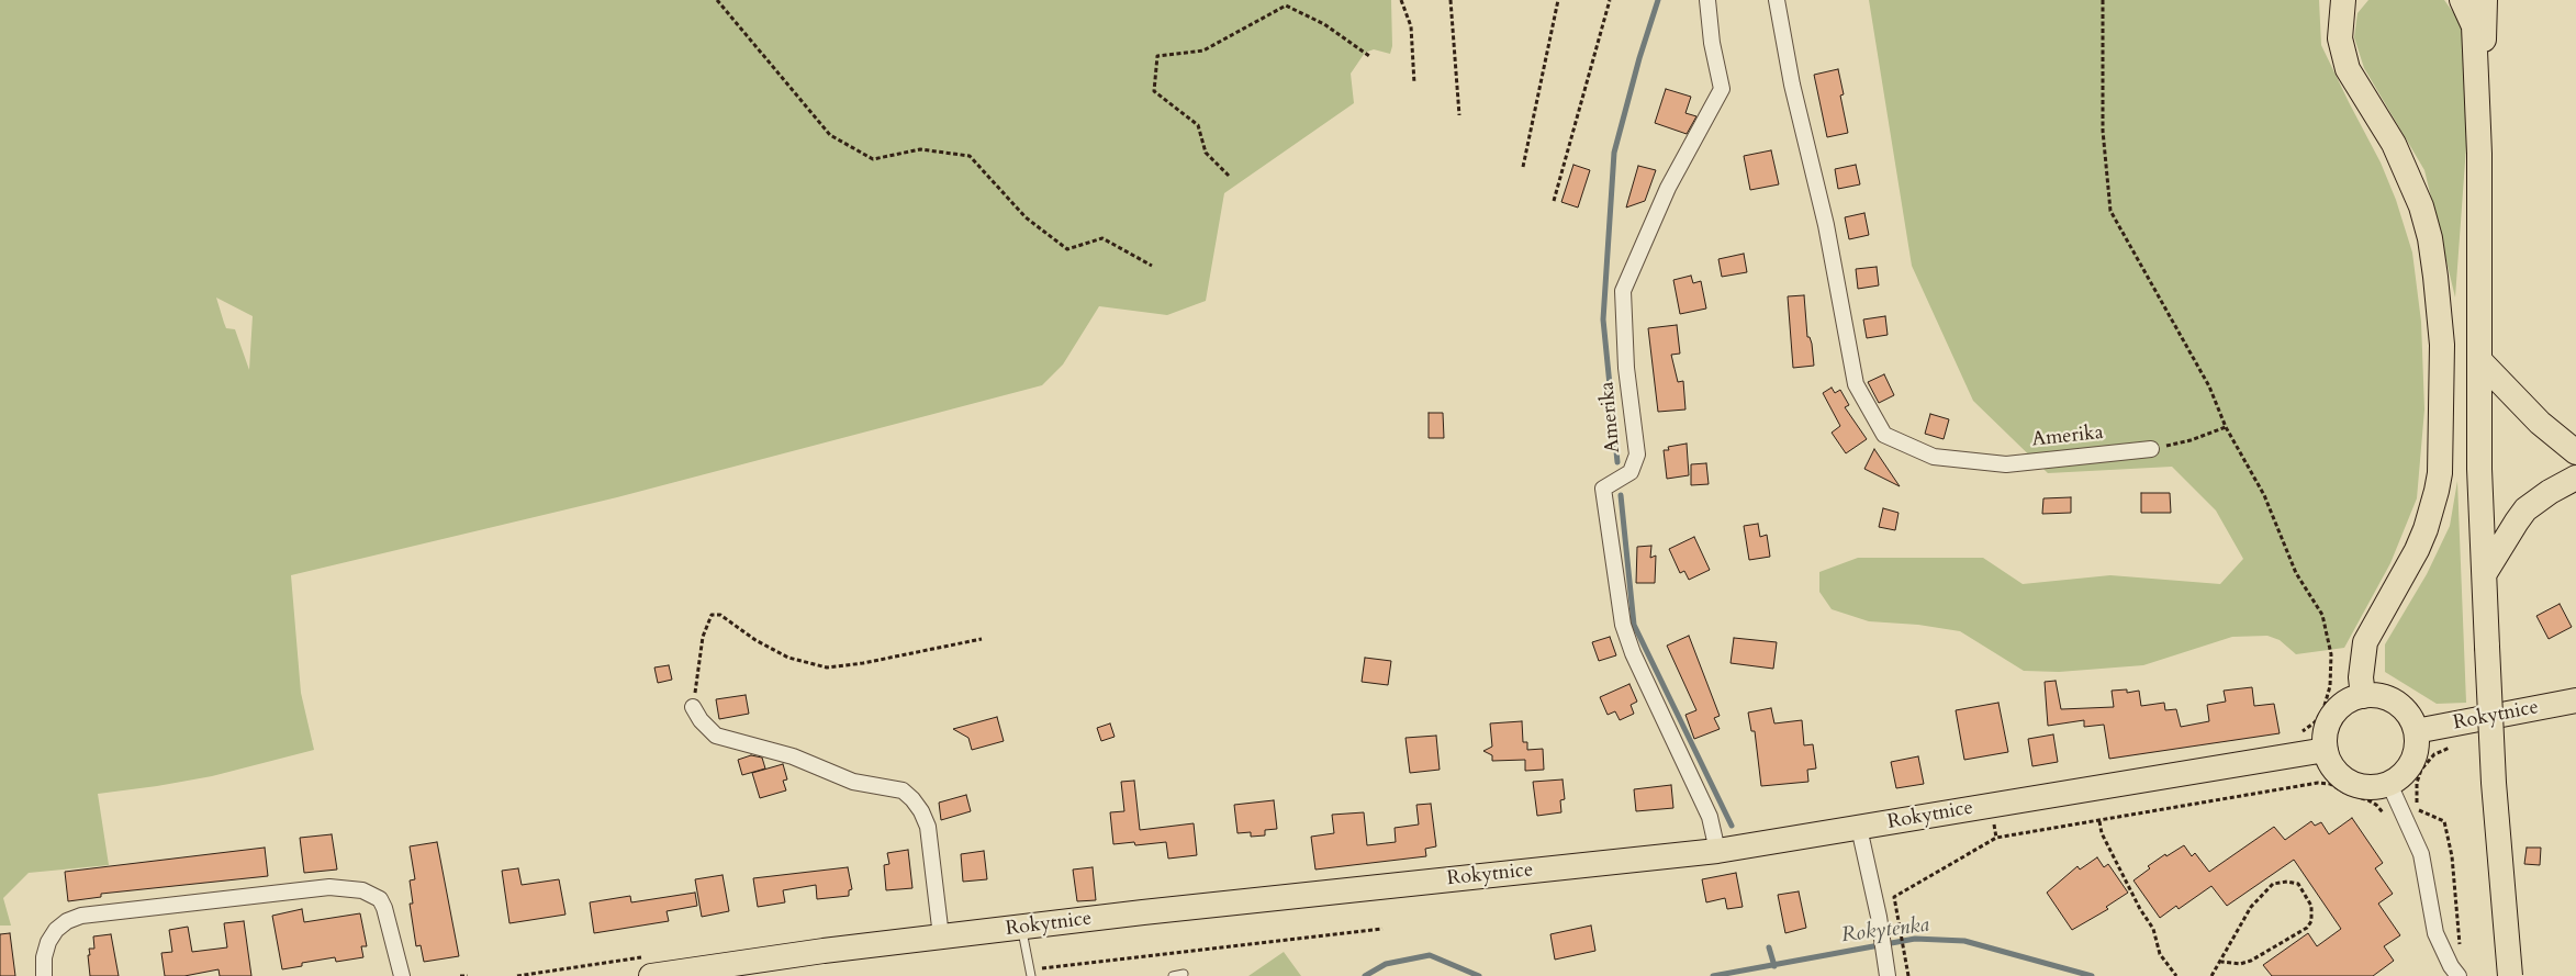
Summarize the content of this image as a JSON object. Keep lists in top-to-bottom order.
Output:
{
  "streets": {
    "main road": ["Rokytnice"],
    "street": ["Amerika"]
  },
  "crossings": [
    ["Amerika", "Rokytnice"]
  ],
  "water": ["Rokytenka"]
}
